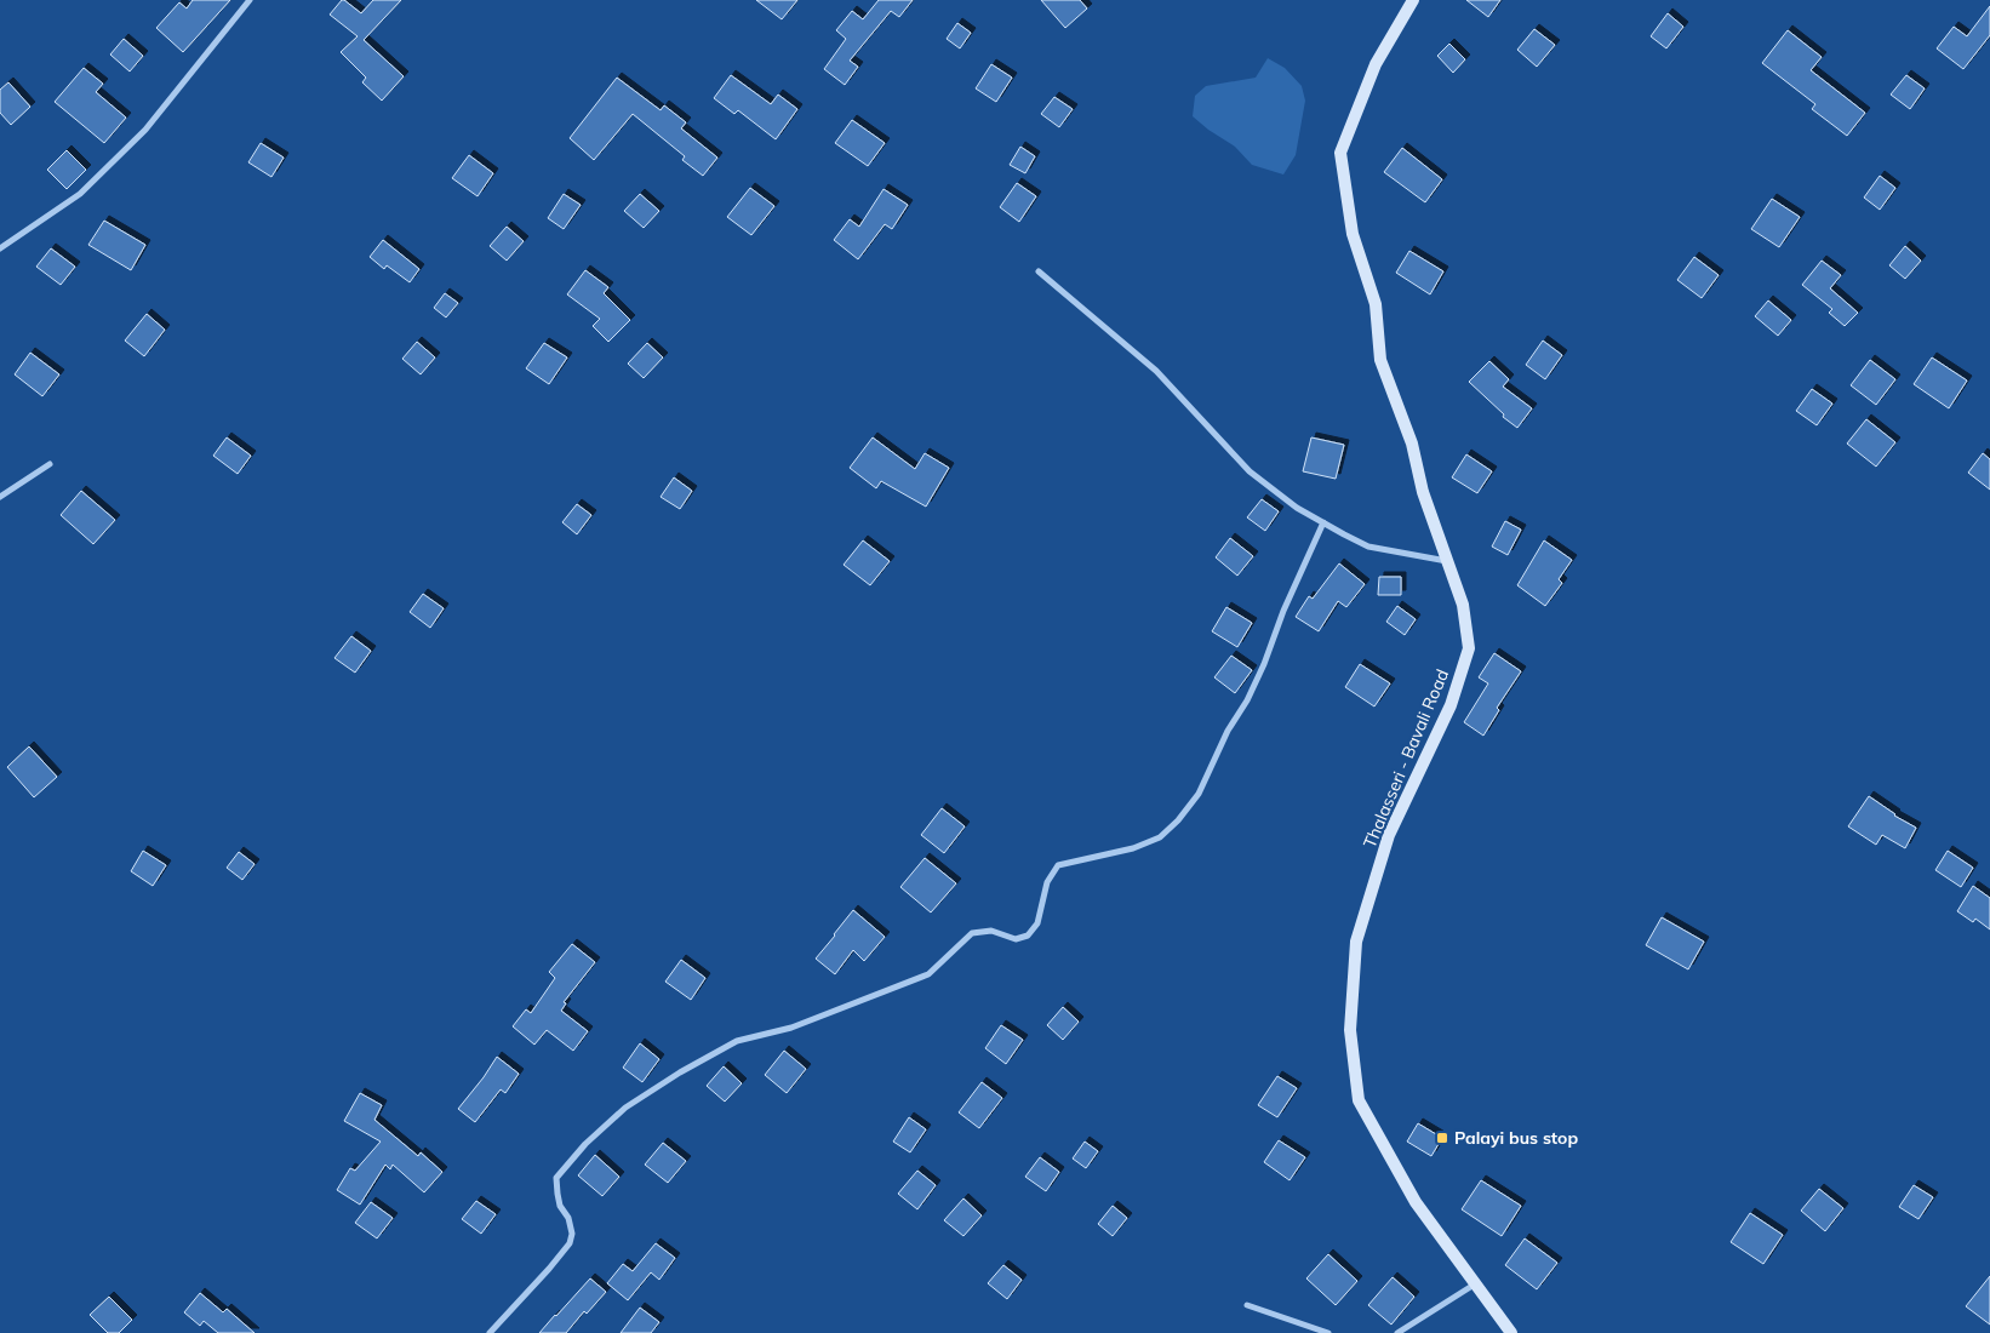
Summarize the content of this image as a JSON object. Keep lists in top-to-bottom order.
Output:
{
  "streets": {
    "main road": ["Thalasseri - Bavali Road"]
  },
  "places": {
    "transit": ["Palayi bus stop"]
  }
}
